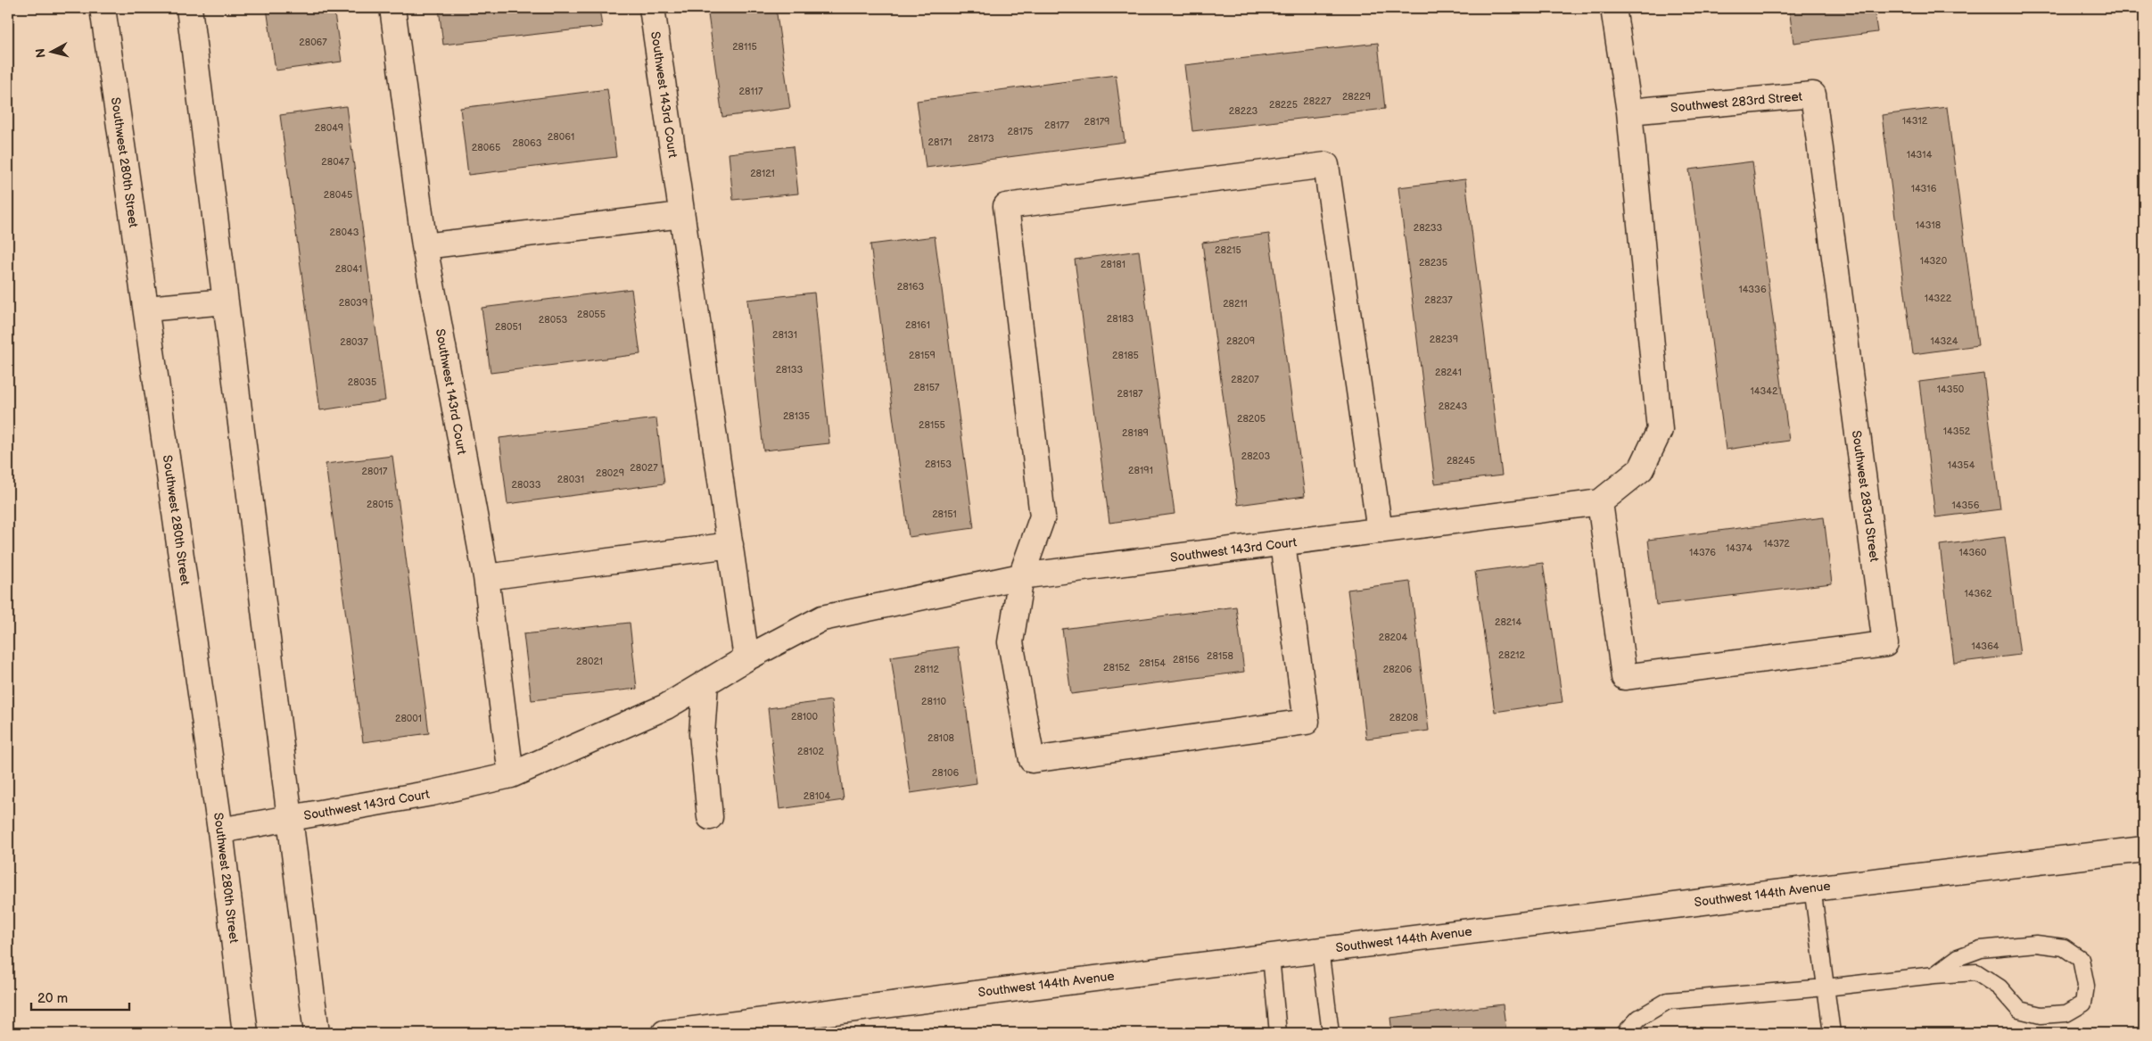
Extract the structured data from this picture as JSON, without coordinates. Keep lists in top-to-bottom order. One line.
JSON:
{"streets":{"street":["Southwest 143rd Court","Southwest 283rd Street","Southwest 280th Street","Southwest 144th Avenue"]},"crossings":[["Southwest 143rd Court","Southwest 283rd Street"],["Southwest 143rd Court","Southwest 280th Street"]],"house_numbers":["28067","28115","28117","28229","28227","28225","28223","14312","28179","28177","28049","28175","28061","28173","28171","28063","28065","14314","28047","28121","14316","28045","14318","28233","28043","28215","14320","28235","28181","28041","28163","14336","14322","28237","28039","28211","28055","28183","28053","28161","28051","28131","28239","28209","14324","28037","28159","28185","28133","28241","28207","28035","28157","14350","14342","28187","28243","28135","28205","28155","14352","28189","28203","28245","28153","14354","28027","28191","28017","28029","28031","28033","28015","14356","28151","14372","14374","14376","14360","14362","28214","28204","14364","28212","28158","28156","28021","28154","28152","28112","28206","28110","28100","28208","28001","28108","28102","28106","28104"],"scale_bar":"20 m","north":"left"}
